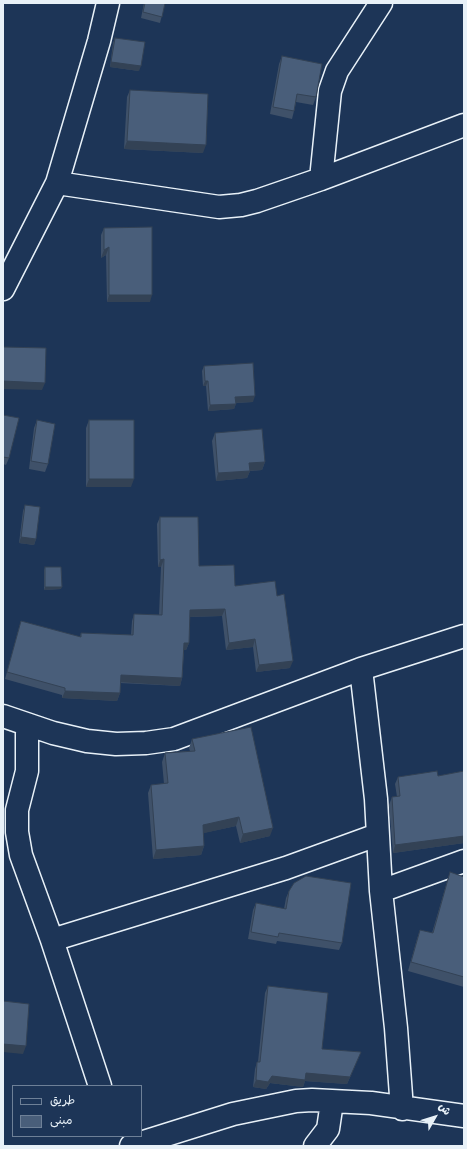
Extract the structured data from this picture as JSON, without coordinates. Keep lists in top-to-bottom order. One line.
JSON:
{"legend":["طريق","مبنى"],"north":"top right"}
